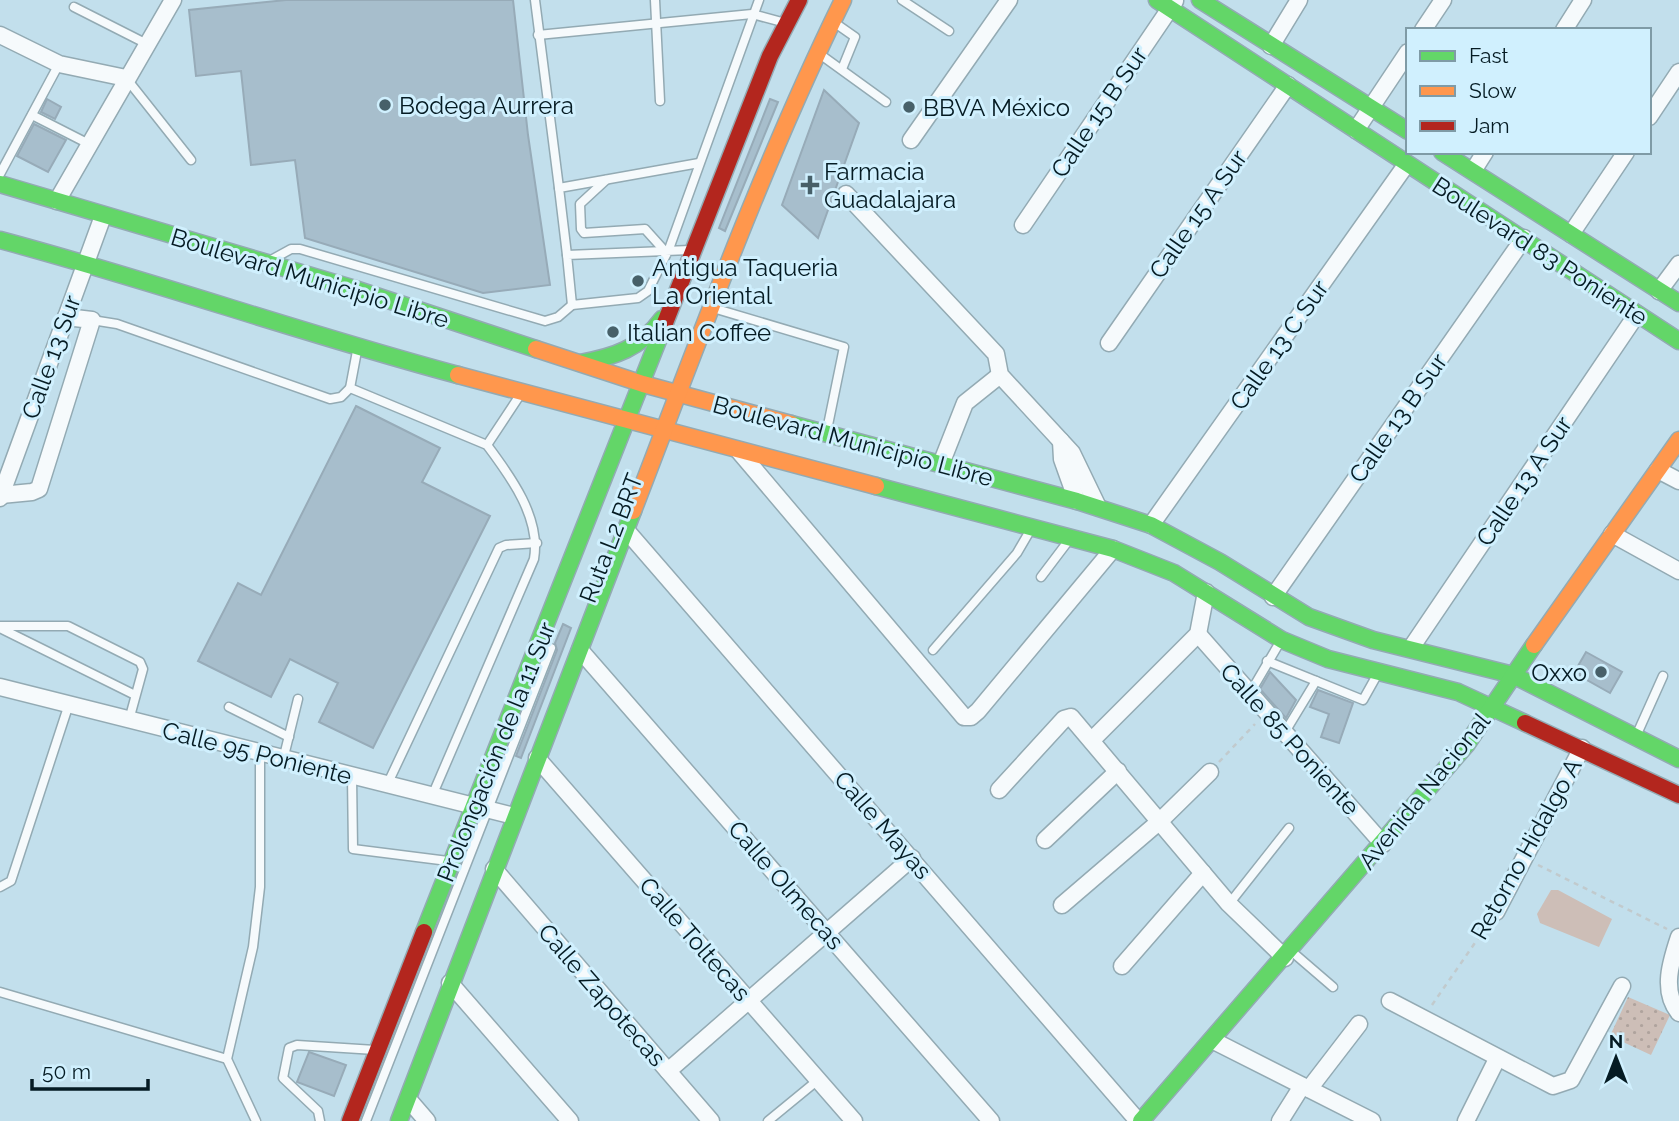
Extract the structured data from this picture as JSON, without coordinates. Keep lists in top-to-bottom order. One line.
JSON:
{"streets":{"main road":["Boulevard 83 Poniente","Boulevard Municipio Libre","Prolongación de la 11 Sur","Avenida Nacional"],"street":["Calle 15 B Sur","Calle 15 A Sur","Calle 13 C Sur","Calle 13 Sur","Calle 13 B Sur","Calle 13 A Sur","Calle 85 Poniente","Calle 95 Poniente","Calle Mayas","Retorno Hidalgo A","Calle Olmecas","Calle Toltecas","Calle Zapotecas"]},"crossings":[["Calle 15 B Sur","Boulevard 83 Poniente"],["Calle 15 A Sur","Boulevard 83 Poniente"],["Boulevard 83 Poniente","Calle 13 C Sur"],["Boulevard 83 Poniente","Calle 13 B Sur"],["Boulevard 83 Poniente","Calle 13 A Sur"],["Boulevard Municipio Libre","Calle 13 C Sur"],["Boulevard Municipio Libre","Calle 13 Sur"],["Boulevard Municipio Libre","Calle 13 B Sur"],["Boulevard Municipio Libre","Calle 13 A Sur"],["Boulevard Municipio Libre","Prolongación de la 11 Sur"],["Boulevard Municipio Libre","Avenida Nacional"],["Boulevard Municipio Libre","Retorno Hidalgo A"],["Calle 85 Poniente","Avenida Nacional"],["Prolongación de la 11 Sur","Calle 95 Poniente"],["Prolongación de la 11 Sur","Calle Mayas"],["Prolongación de la 11 Sur","Calle Olmecas"],["Prolongación de la 11 Sur","Calle Toltecas"],["Prolongación de la 11 Sur","Calle Zapotecas"],["Avenida Nacional","Calle Mayas"]],"places":{"other":["Bodega Aurrera","BBVA México","Antigua Taqueria La Oriental","Italian Coffee","Oxxo"],"health":["Farmacia Guadalajara"]},"legend":["Fast","Slow","Jam"],"scale_bar":"50 m","north":"top"}
